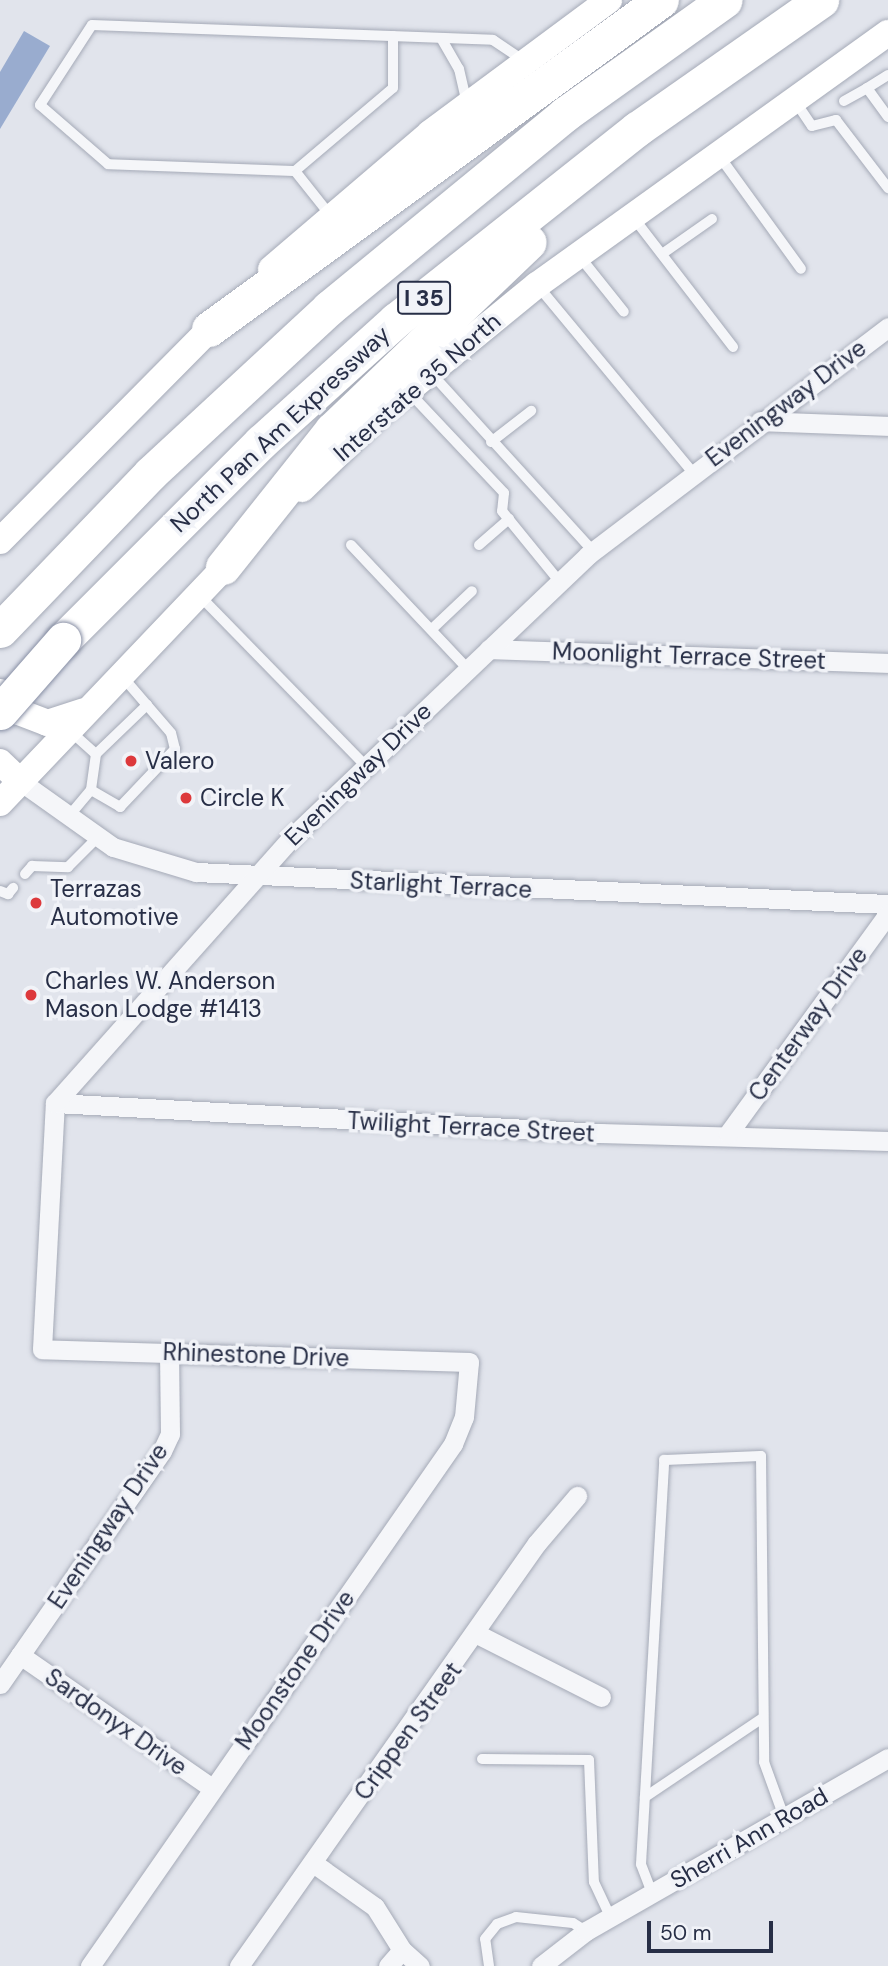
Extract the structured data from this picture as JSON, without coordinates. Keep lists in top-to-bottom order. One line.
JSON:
{"streets":{"highway":["I 35","North Pan Am Expressway"],"main road":["Interstate 35 North"],"street":["Eveningway Drive","Moonlight Terrace Street","Starlight Terrace","Centerway Drive","Twilight Terrace Street","Rhinestone Drive","Moonstone Drive","Sardonyx Drive","Crippen Street","Sherri Ann Road"]},"crossings":[["Interstate 35 North","Starlight Terrace"],["Eveningway Drive","Moonlight Terrace Street"],["Eveningway Drive","Starlight Terrace"],["Eveningway Drive","Twilight Terrace Street"],["Eveningway Drive","Rhinestone Drive"],["Eveningway Drive","Sardonyx Drive"],["Centerway Drive","Twilight Terrace Street"],["Twilight Terrace Street","Rhinestone Drive"],["Rhinestone Drive","Moonstone Drive"],["Moonstone Drive","Sardonyx Drive"]],"places":["Valero","Circle K","Terrazas Automotive","Charles W. Anderson Mason Lodge #1413"],"scale_bar":"50 m"}
